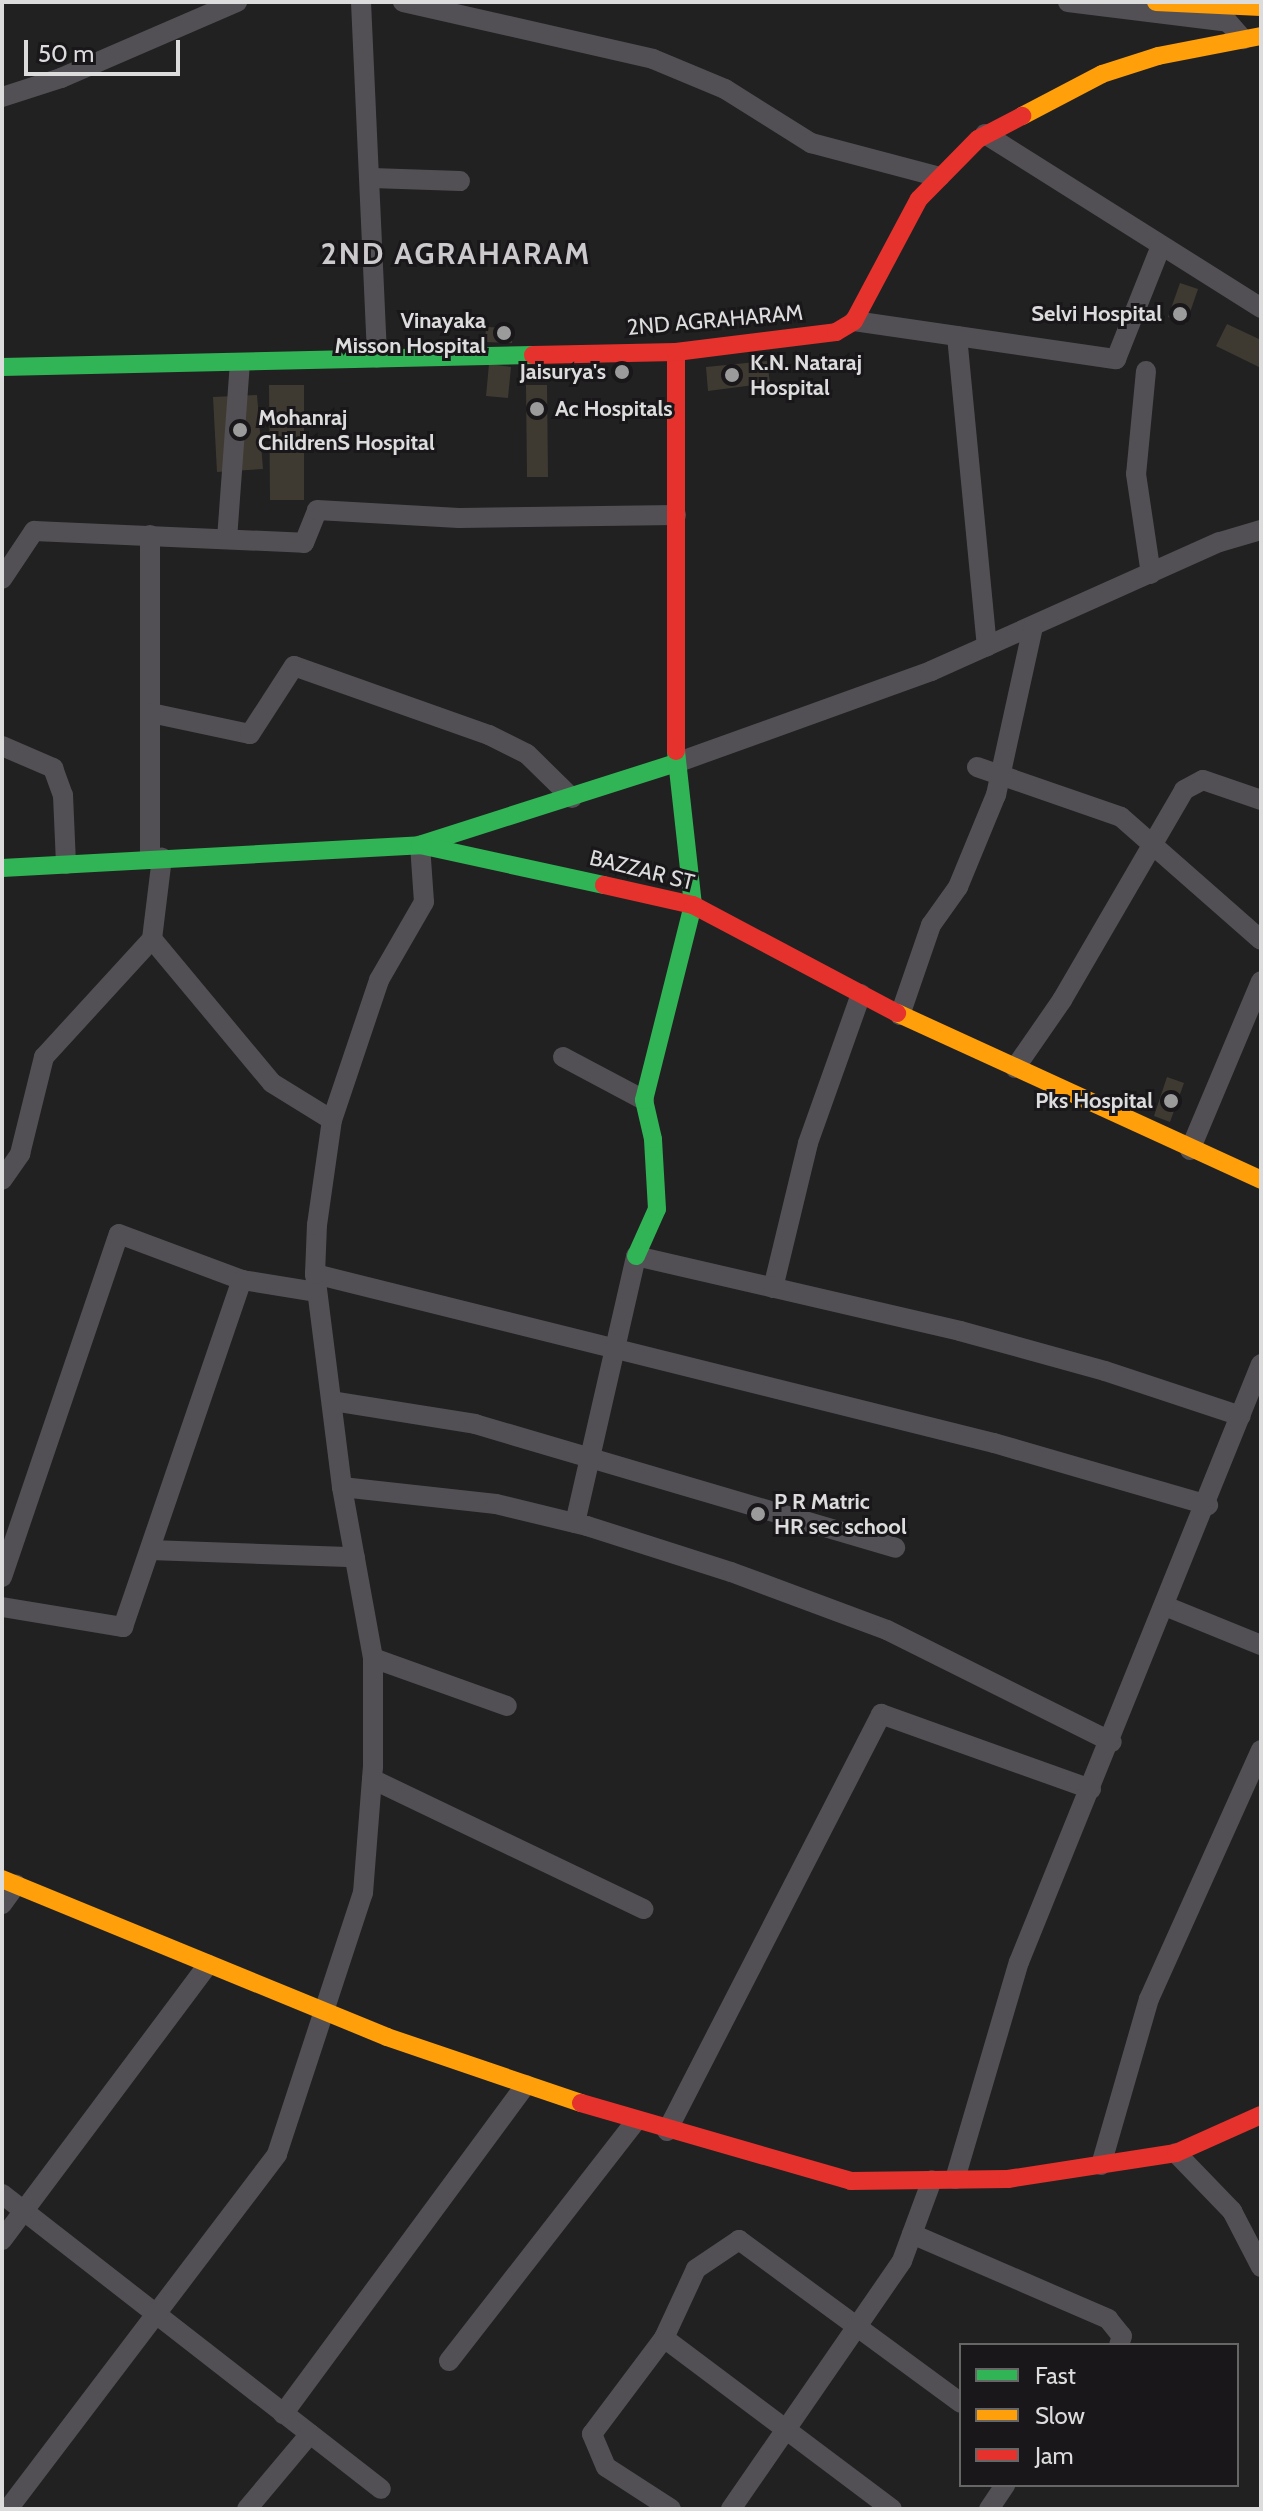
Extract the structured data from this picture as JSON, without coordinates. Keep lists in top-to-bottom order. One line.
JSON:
{"streets":{"main road":["2ND AGRAHARAM","BAZZAR ST"]},"districts":["2ND AGRAHARAM"],"places":["Selvi Hospital","Vinayaka Misson Hospital","Jaisurya's","K.N. Nataraj Hospital","Ac Hospitals","Mohanraj ChildrenS Hospital","Pks Hospital","P R Matric HR sec school"],"legend":["Fast","Slow","Jam"],"scale_bar":"50 m"}
